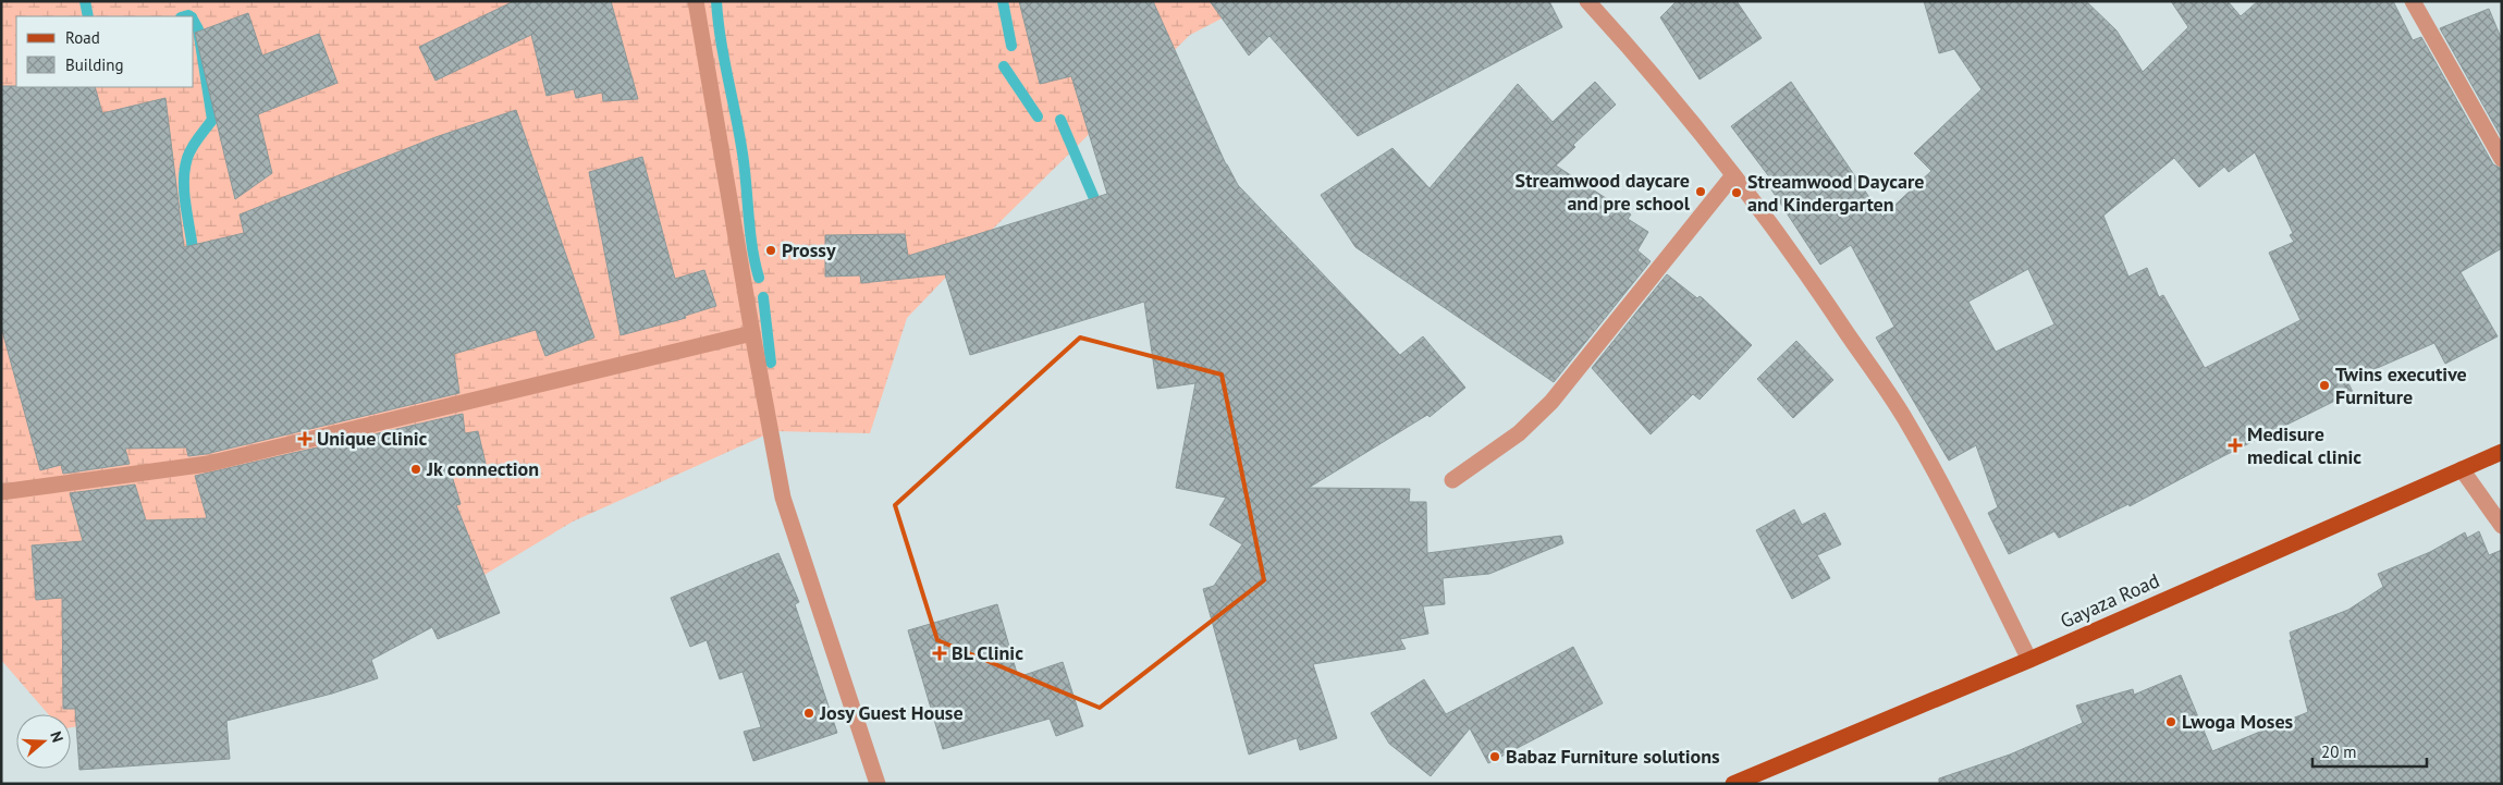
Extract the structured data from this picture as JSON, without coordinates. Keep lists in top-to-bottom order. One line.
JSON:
{"streets":{"main road":["Gayaza Road"]},"places":{"other":["Streamwood daycare and pre school","Streamwood Daycare and Kindergarten","Prossy","Twins executive Furniture","Jk connection","Josy Guest House","Lwoga Moses","Babaz Furniture solutions"],"health":["Unique Clinic","Medisure medical clinic","BL Clinic"]},"legend":["Road","Building"],"scale_bar":"20 m","north":"right"}
